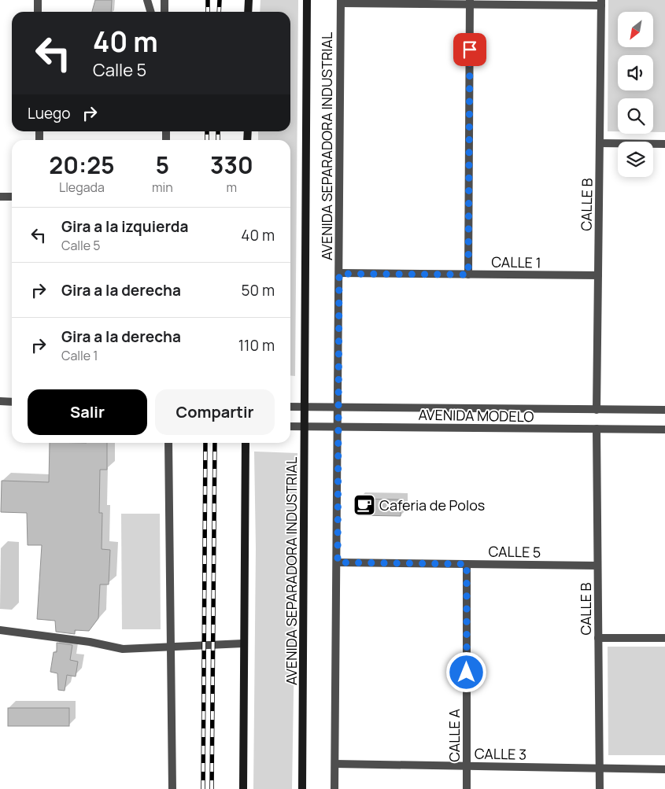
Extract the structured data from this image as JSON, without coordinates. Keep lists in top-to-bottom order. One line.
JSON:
{"streets":{"main road":["AVENIDA SEPARADORA INDUSTRIAL"],"street":["CALLE B","CALLE 1","AVENIDA MODELO","CALLE 5","CALLE A","CALLE 3"]},"crossings":[["AVENIDA SEPARADORA INDUSTRIAL","CALLE 1"],["AVENIDA SEPARADORA INDUSTRIAL","AVENIDA MODELO"],["AVENIDA SEPARADORA INDUSTRIAL","CALLE 5"],["AVENIDA SEPARADORA INDUSTRIAL","CALLE 3"],["CALLE B","CALLE 1"],["CALLE B","AVENIDA MODELO"],["CALLE B","CALLE 5"],["CALLE B","CALLE 3"],["CALLE 5","CALLE A"],["CALLE A","CALLE 3"]],"places":{"cafe":["Caferia de Polos"]},"north":"bottom left","page":{"turn":["40 m","Calle 5"],"then":"Luego","eta":["20:25","Llegada","5","min","330","m"],"list":[{"name":"Gira a la izquierda","note":"Calle 5","value":"40 m"},{"name":"Gira a la derecha","value":"50 m"},{"name":"Gira a la derecha","note":"Calle 1","value":"110 m"}],"buttons":["Salir","Compartir"]}}
